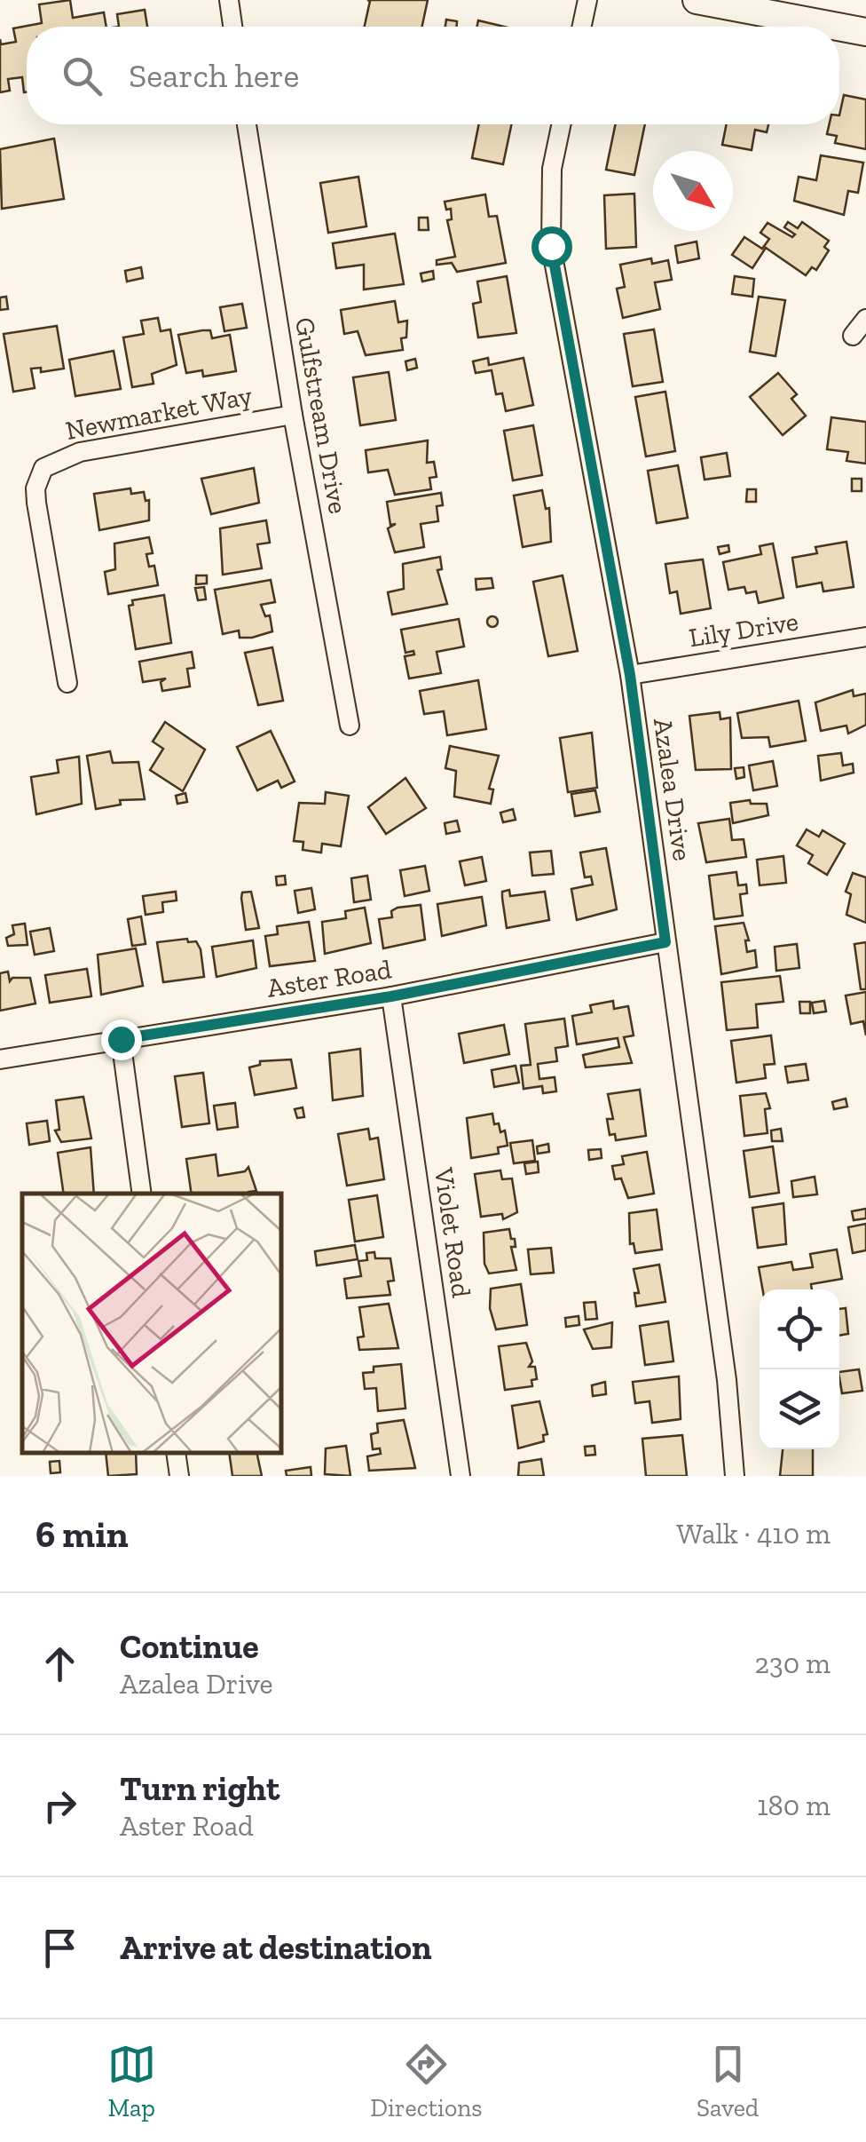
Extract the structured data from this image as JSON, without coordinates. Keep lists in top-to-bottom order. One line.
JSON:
{"streets":{"street":["Newmarket Way","Gulfstream Drive","Lily Drive","Azalea Drive","Aster Road","Violet Road"]},"crossings":[["Newmarket Way","Gulfstream Drive"],["Lily Drive","Azalea Drive"],["Azalea Drive","Aster Road"],["Aster Road","Violet Road"]],"north":"bottom right","page":{"search":"Search here","heading":["6 min","Walk · 410 m"],"list":[["Continue","Azalea Drive","230 m"],["Turn right","Aster Road","180 m"],"Arrive at destination"],"nav":["Map","Directions","Saved"]}}
